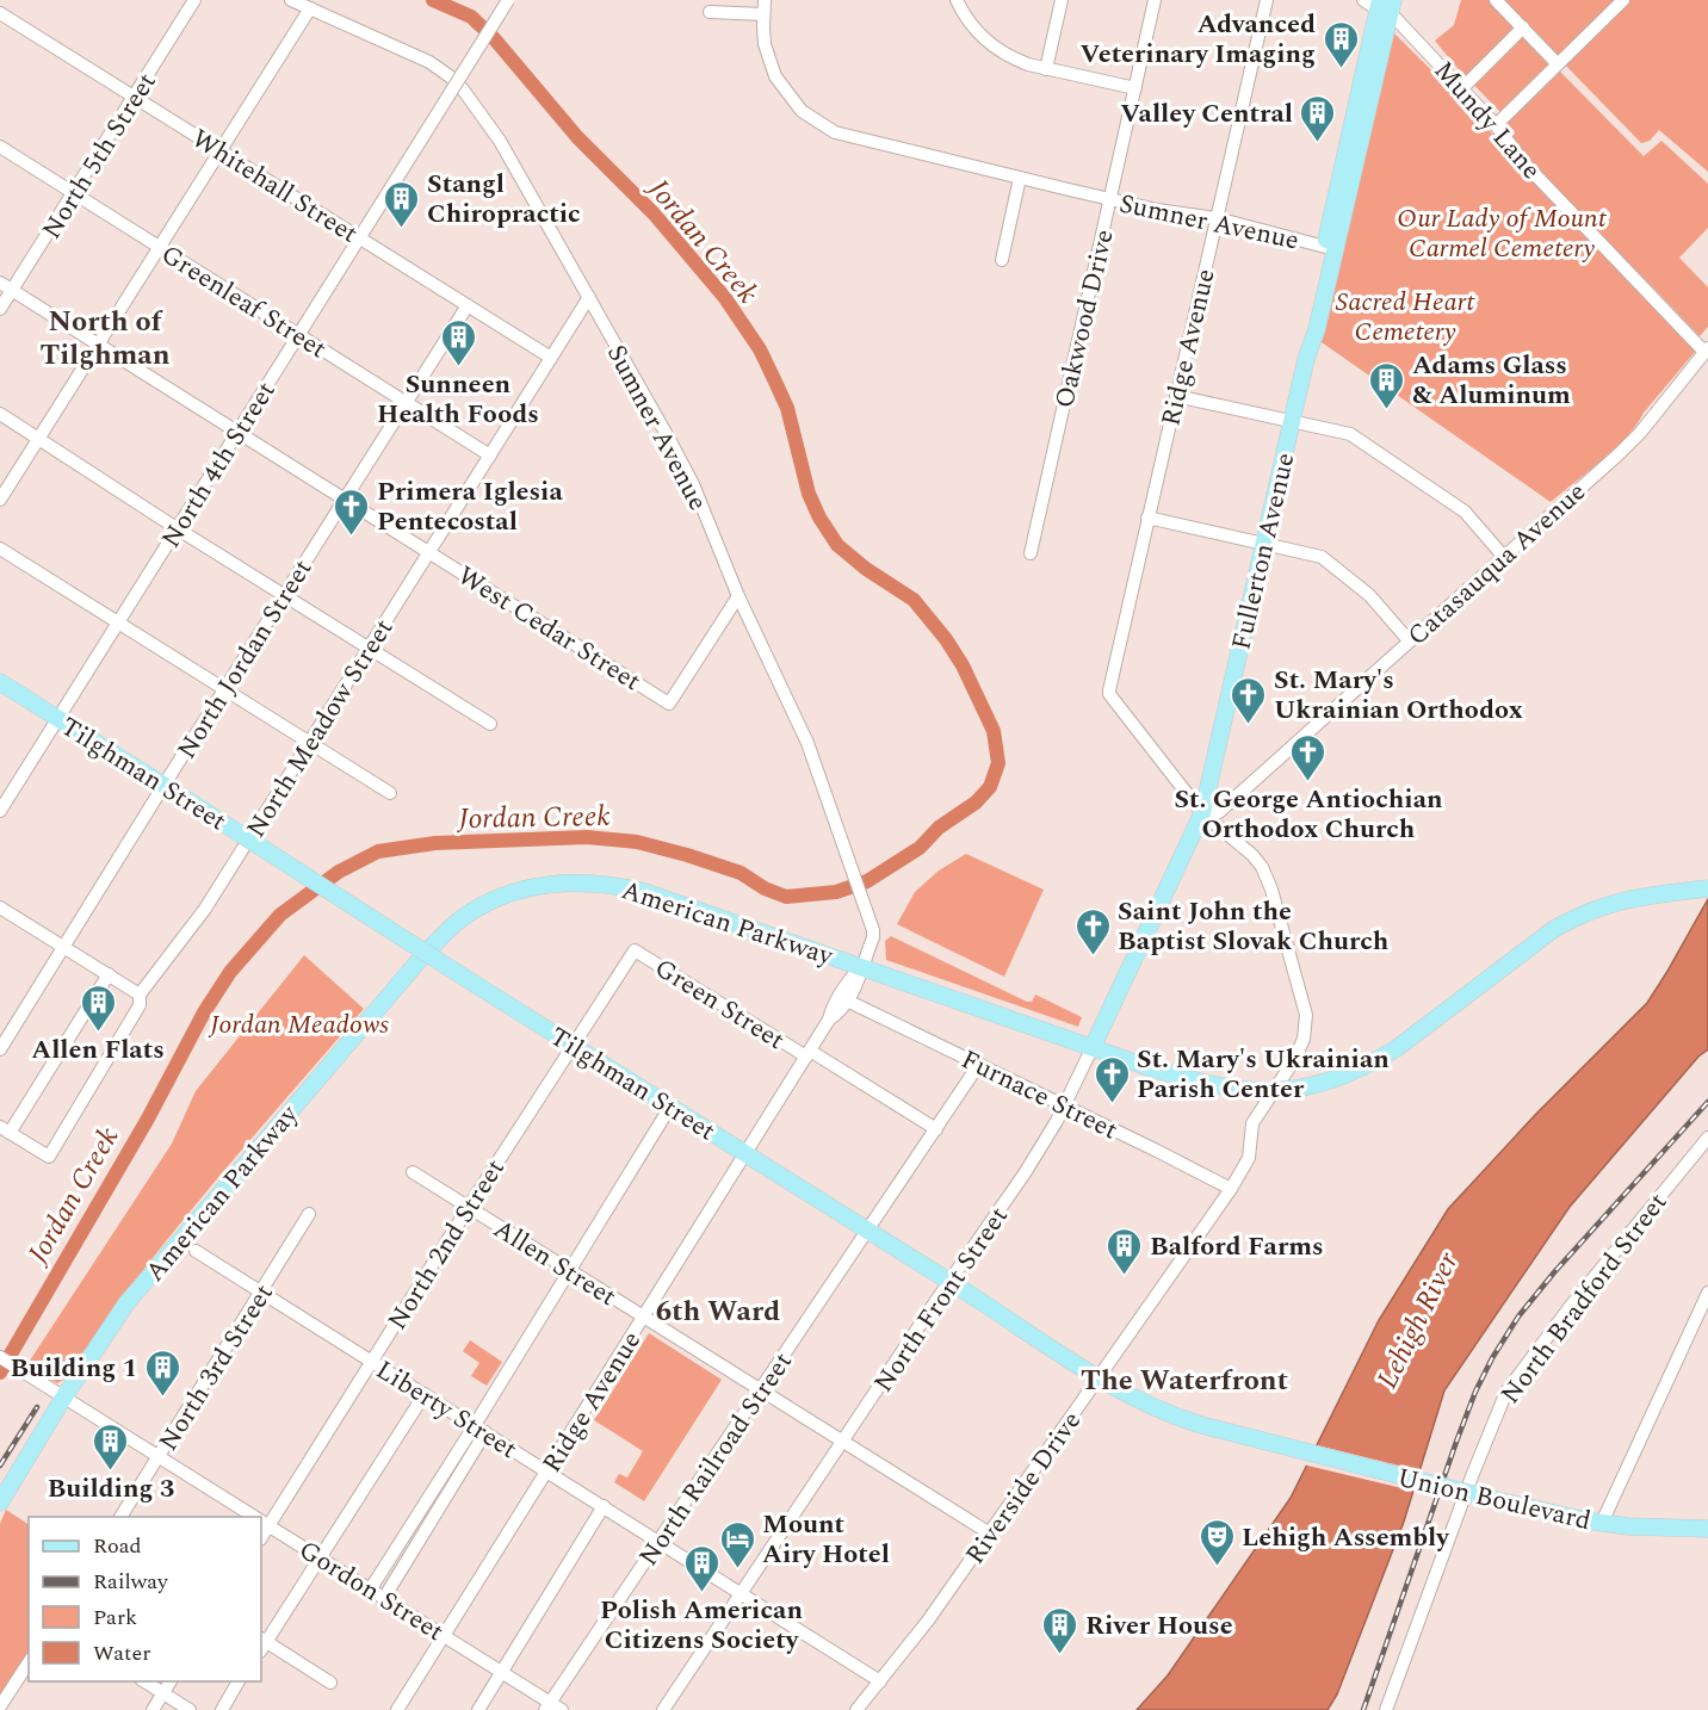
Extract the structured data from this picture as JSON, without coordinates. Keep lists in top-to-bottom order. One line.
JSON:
{"streets":{"main road":["Fullerton Avenue","Tilghman Street","American Parkway","North Front Street","Union Boulevard"],"street":["Mundy Lane","North 5th Street","Whitehall Street","Sumner Avenue","Greenleaf Street","Oakwood Drive","Ridge Avenue","North 4th Street","Catasauqua Avenue","West Cedar Street","North Jordan Street","North Meadow Street","Green Street","Furnace Street","North 2nd Street","Allen Street","North Bradford Street","North 3rd Street","Liberty Street","North Railroad Street","Riverside Drive","Gordon Street"]},"crossings":[["Mundy Lane","Fullerton Avenue"],["Mundy Lane","Catasauqua Avenue"],["North 5th Street","Whitehall Street"],["North 5th Street","Greenleaf Street"],["North 5th Street","West Cedar Street"],["Whitehall Street","North 4th Street"],["Whitehall Street","North Jordan Street"],["Whitehall Street","North Meadow Street"],["Sumner Avenue","Oakwood Drive"],["Sumner Avenue","Ridge Avenue"],["Sumner Avenue","Fullerton Avenue"],["Sumner Avenue","West Cedar Street"],["Sumner Avenue","North Meadow Street"],["Sumner Avenue","American Parkway"],["Greenleaf Street","North 4th Street"],["Greenleaf Street","North Jordan Street"],["Greenleaf Street","North Meadow Street"],["Ridge Avenue","Tilghman Street"],["Ridge Avenue","American Parkway"],["Ridge Avenue","Green Street"],["Ridge Avenue","Furnace Street"],["Ridge Avenue","Allen Street"],["Ridge Avenue","Liberty Street"],["Ridge Avenue","Riverside Drive"],["Ridge Avenue","Gordon Street"],["North 4th Street","West Cedar Street"],["North 4th Street","Tilghman Street"],["Fullerton Avenue","Catasauqua Avenue"],["Fullerton Avenue","North Front Street"],["Fullerton Avenue","Riverside Drive"],["Catasauqua Avenue","Riverside Drive"],["West Cedar Street","North Jordan Street"],["West Cedar Street","North Meadow Street"],["North Jordan Street","Tilghman Street"],["Tilghman Street","North 2nd Street"],["Tilghman Street","North Front Street"],["Tilghman Street","North Railroad Street"],["Tilghman Street","Union Boulevard"],["American Parkway","North Front Street"],["American Parkway","Gordon Street"],["Green Street","North 2nd Street"],["Green Street","North Railroad Street"],["Furnace Street","North Front Street"],["Furnace Street","North Railroad Street"],["Furnace Street","Riverside Drive"],["North 2nd Street","Allen Street"],["North 2nd Street","Liberty Street"],["North 2nd Street","Gordon Street"],["Allen Street","North Front Street"],["Allen Street","North Railroad Street"],["Allen Street","Riverside Drive"],["North Front Street","Liberty Street"],["North 3rd Street","Liberty Street"],["North 3rd Street","Gordon Street"],["Liberty Street","North Railroad Street"],["Liberty Street","Riverside Drive"],["North Railroad Street","Gordon Street"]],"districts":["North of Tilghman","6th Ward","The Waterfront"],"water":["Jordan Creek","Lehigh River"],"parks":["Our Lady of Mount Carmel Cemetery","Sacred Heart Cemetery","Jordan Meadows"],"places":{"building":["Advanced Veterinary Imaging","Valley Central","Stangl Chiropractic","Sunneen Health Foods","Adams Glass & Aluminum","Allen Flats","Balford Farms","Building 1","Building 3","Polish American Citizens Society","River House"],"church":["Primera Iglesia Pentecostal","St. Mary's Ukrainian Orthodox","St. George Antiochian Orthodox Church","Saint John the Baptist Slovak Church","St. Mary's Ukrainian Parish Center"],"theatre":["Lehigh Assembly"],"hotel":["Mount Airy Hotel"]},"legend":["Road","Railway","Park","Water"]}
